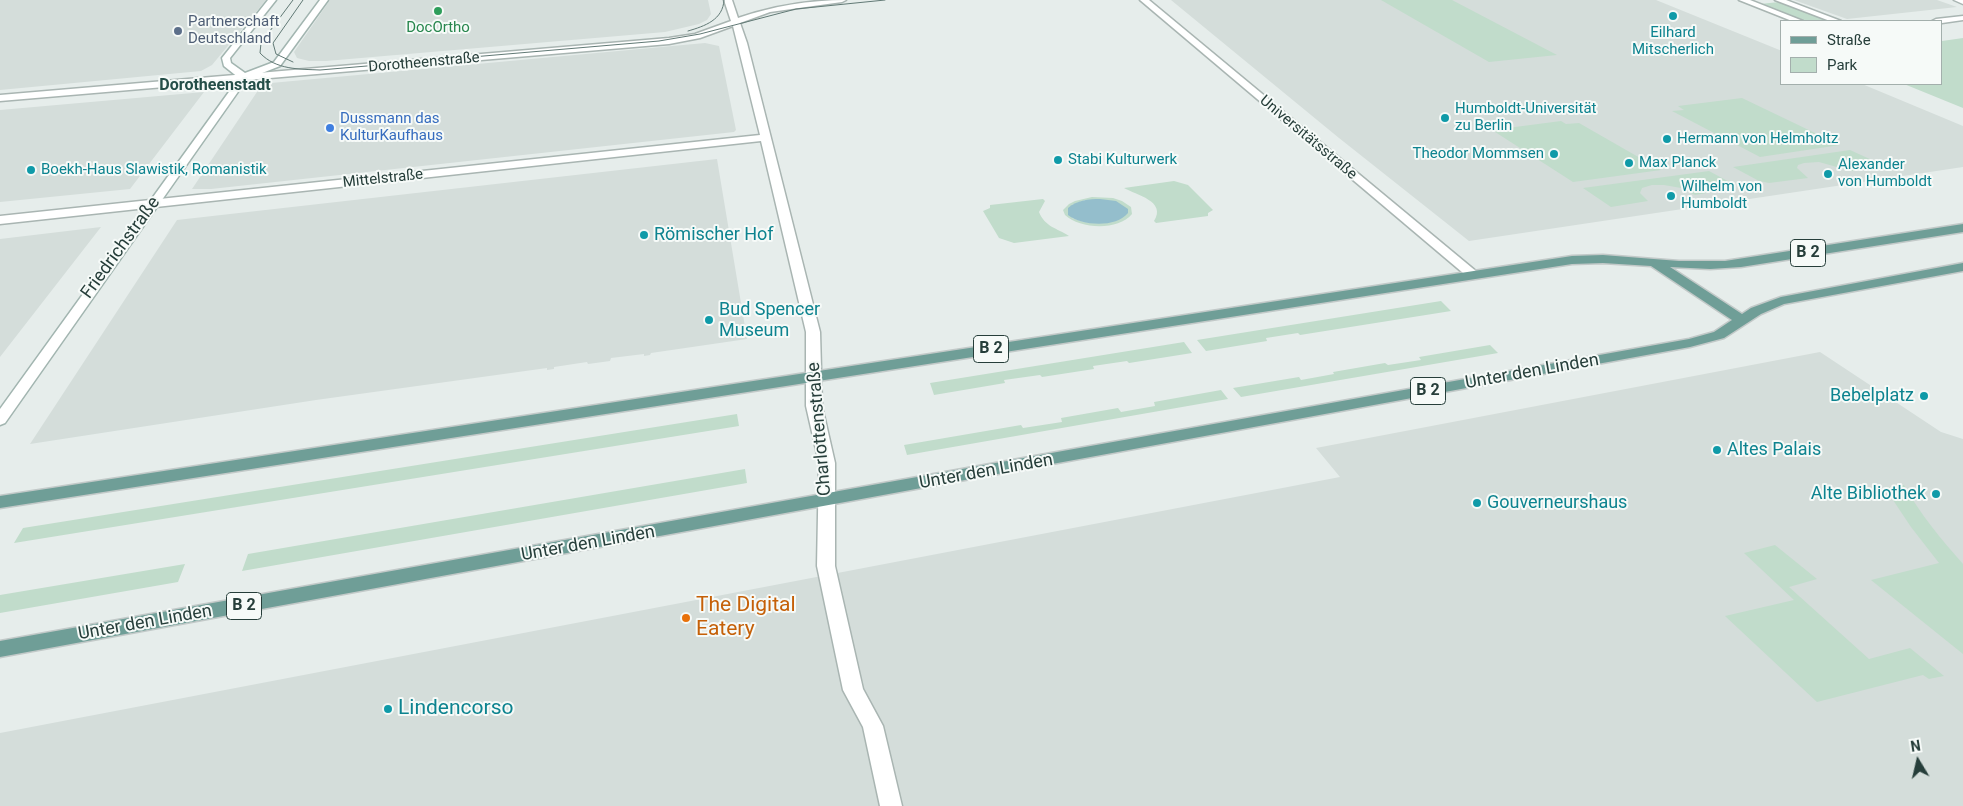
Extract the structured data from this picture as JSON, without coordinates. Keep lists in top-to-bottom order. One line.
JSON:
{"streets":{"main road":["B 2","Unter den Linden"],"street":["Dorotheenstraße","Universitätsstraße","Mittelstraße","Friedrichstraße","Charlottenstraße"]},"crossings":[["Dorotheenstraße","Friedrichstraße"],["Dorotheenstraße","Charlottenstraße"],["Universitätsstraße","B 2"],["Mittelstraße","Friedrichstraße"],["Mittelstraße","Charlottenstraße"],["B 2","Charlottenstraße"],["Unter den Linden","Charlottenstraße"]],"districts":["Dorotheenstadt"],"places":["DocOrtho","Eilhard Mitscherlich","Partnerschaft Deutschland","Humboldt-Universität zu Berlin","Dussmann das KulturKaufhaus","Hermann von Helmholtz","Theodor Mommsen","Stabi Kulturwerk","Max Planck","Boekh-Haus Slawistik, Romanistik","Alexander von Humboldt","Wilhelm von Humboldt","Römischer Hof","Bud Spencer Museum","Bebelplatz","Altes Palais","Alte Bibliothek","Gouverneurshaus","The Digital Eatery","Lindencorso"],"legend":["Straße","Park"],"north":"top"}
